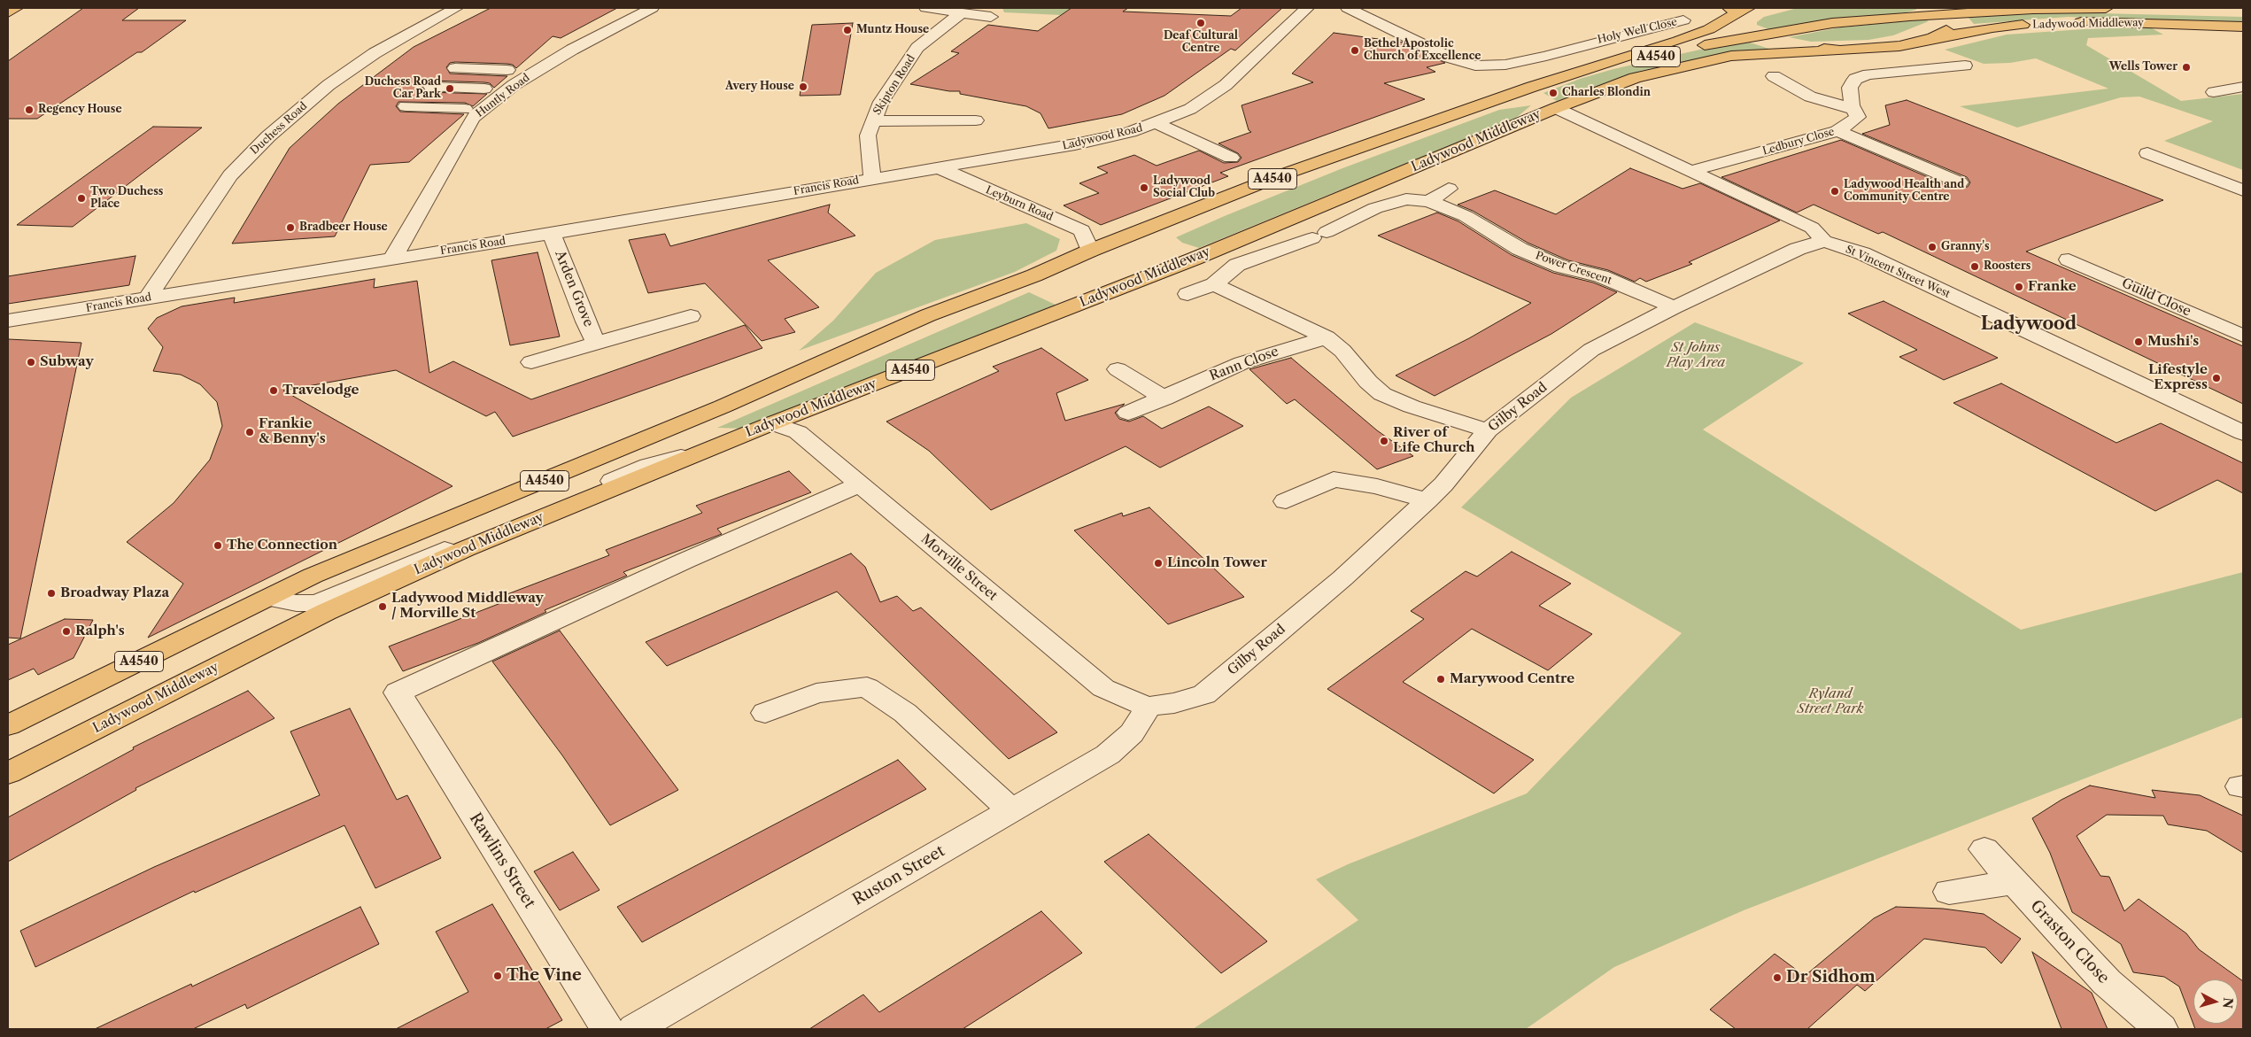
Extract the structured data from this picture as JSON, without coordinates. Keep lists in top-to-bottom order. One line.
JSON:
{"streets":{"highway":["Ladywood Middleway","A4540"],"street":["Holy Well Close","Skipton Road","Huntly Road","Duchess Road","Ladywood Road","Ledbury Close","Francis Road","Leyburn Road","Power Crescent","St Vincent Street West","Arden Grove","Guild Close","Rann Close","Gilby Road","Morville Street","Rawlins Street","Ruston Street","Graston Close"]},"crossings":[["Ladywood Middleway","St Vincent Street West"],["Ladywood Middleway","Morville Street"],["A4540","Leyburn Road"],["Skipton Road","Francis Road"],["Huntly Road","Francis Road"],["Duchess Road","Francis Road"],["Ladywood Road","Francis Road"],["Ladywood Road","Leyburn Road"],["Ledbury Close","St Vincent Street West"],["Francis Road","Leyburn Road"],["Francis Road","Arden Grove"],["Power Crescent","Gilby Road"],["St Vincent Street West","Gilby Road"],["Gilby Road","Morville Street"],["Gilby Road","Ruston Street"],["Morville Street","Rawlins Street"],["Morville Street","Ruston Street"]],"districts":["Ladywood"],"parks":["St Johns Play Area","Ryland Street Park"],"places":["Deaf Cultural Centre","Muntz House","Bethel Apostolic Church of Excellence","Wells Tower","Avery House","Duchess Road Car Park","Charles Blondin","Regency House","Ladywood Social Club","Ladywood Health and Community Centre","Two Duchess Place","Bradbeer House","Granny's","Roosters","Franke","Mushi's","Subway","Lifestyle Express","Travelodge","Frankie & Benny's","River of Life Church","The Connection","Lincoln Tower","Broadway Plaza","Ladywood Middleway / Morville St","Ralph's","Marywood Centre","The Vine","Dr Sidhom"],"north":"right"}
